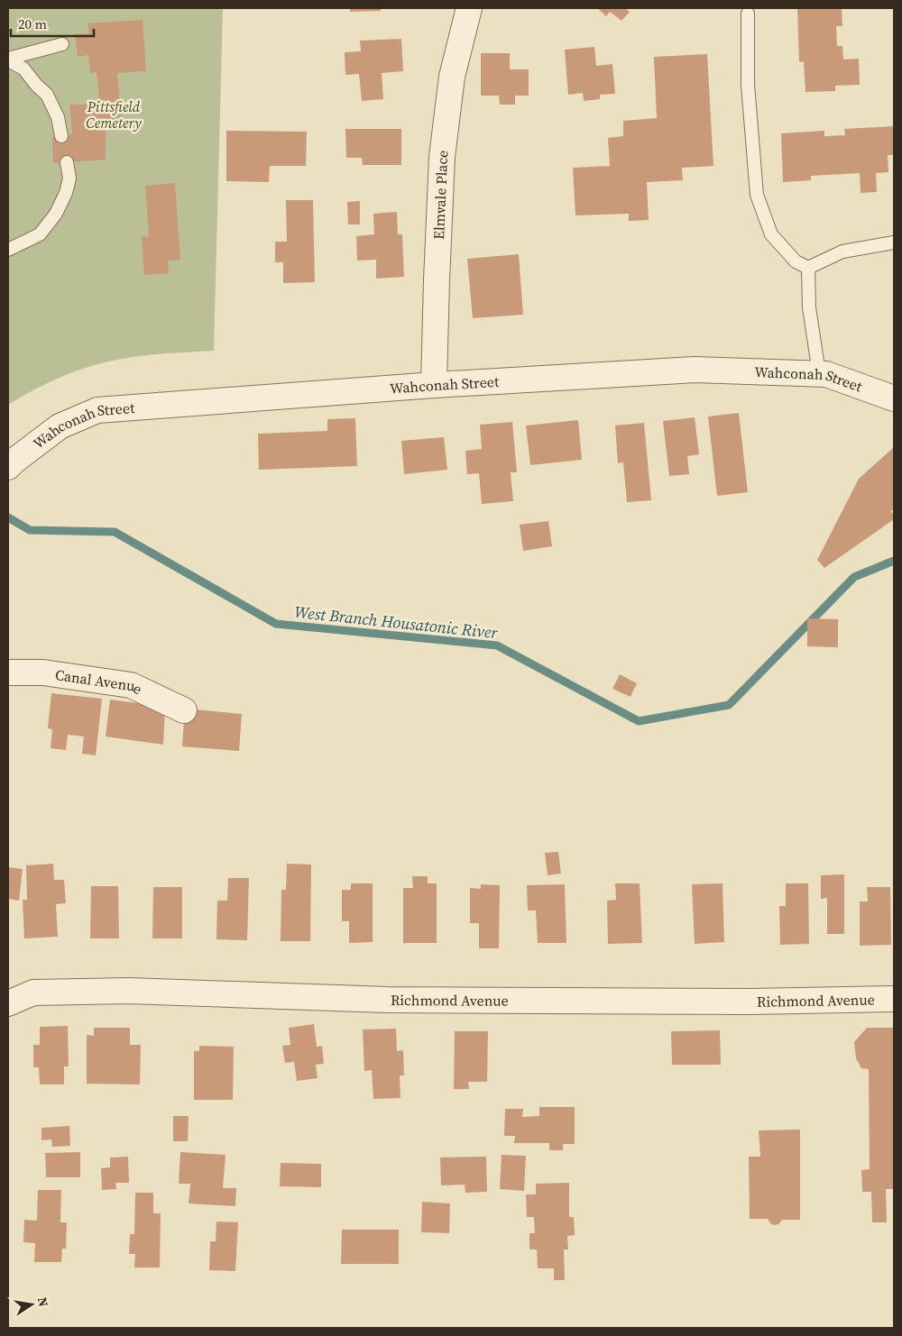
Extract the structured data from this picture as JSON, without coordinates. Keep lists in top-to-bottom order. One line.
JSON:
{"streets":{"street":["Elmvale Place","Wahconah Street","Canal Avenue","Richmond Avenue"]},"crossings":[["Elmvale Place","Wahconah Street"]],"water":["West Branch Housatonic River"],"parks":["Pittsfield Cemetery"],"scale_bar":"20 m","north":"right"}
